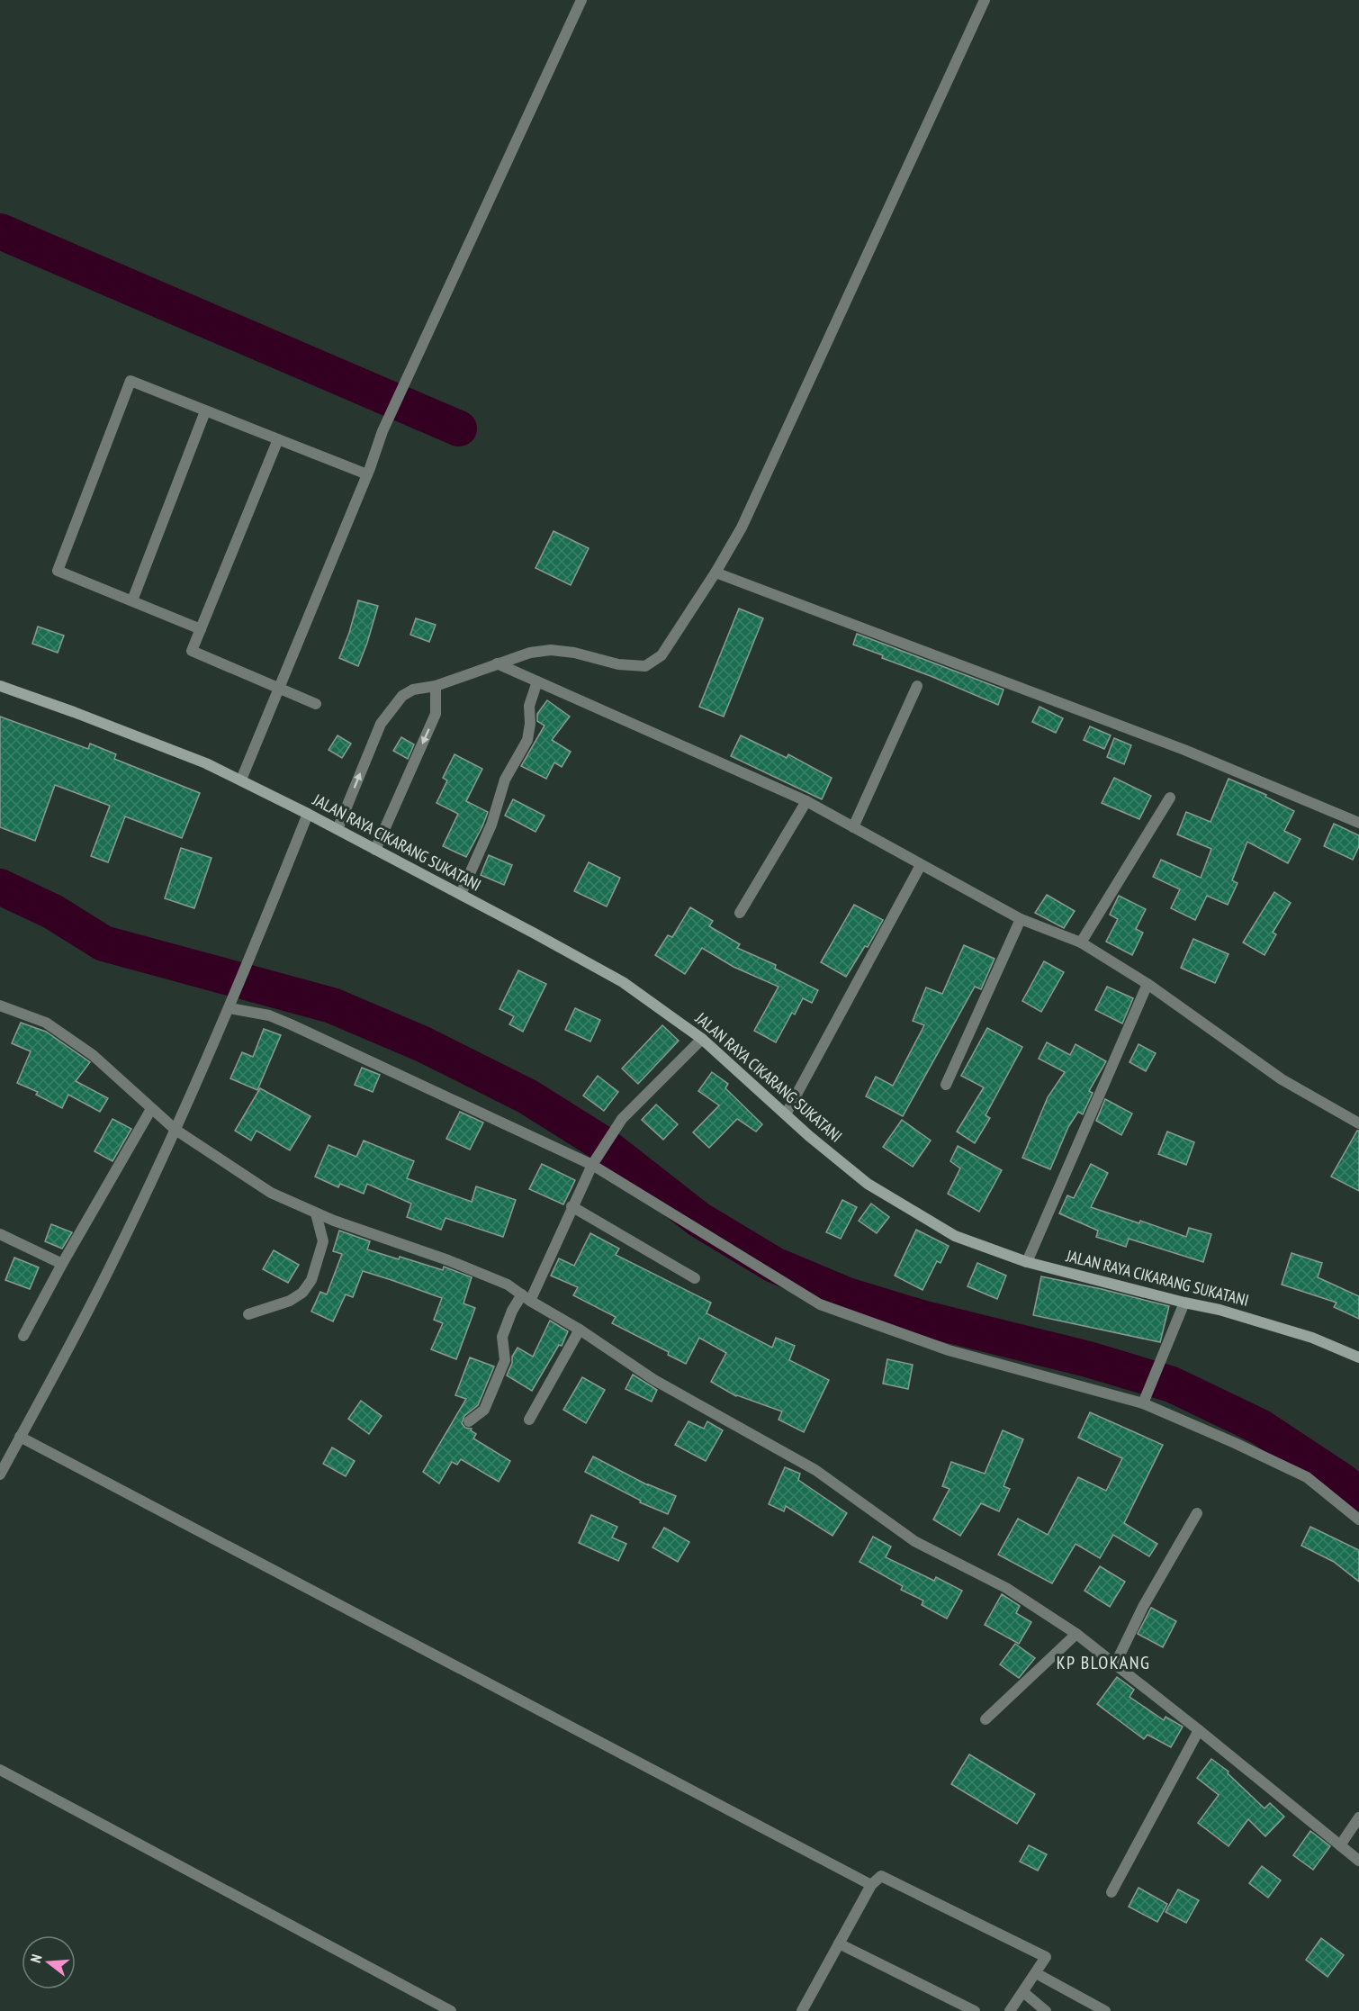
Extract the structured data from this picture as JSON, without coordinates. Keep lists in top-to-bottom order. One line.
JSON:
{"streets":{"main road":["JALAN RAYA CIKARANG SUKATANI"]},"districts":["KP BLOKANG"],"north":"left"}
